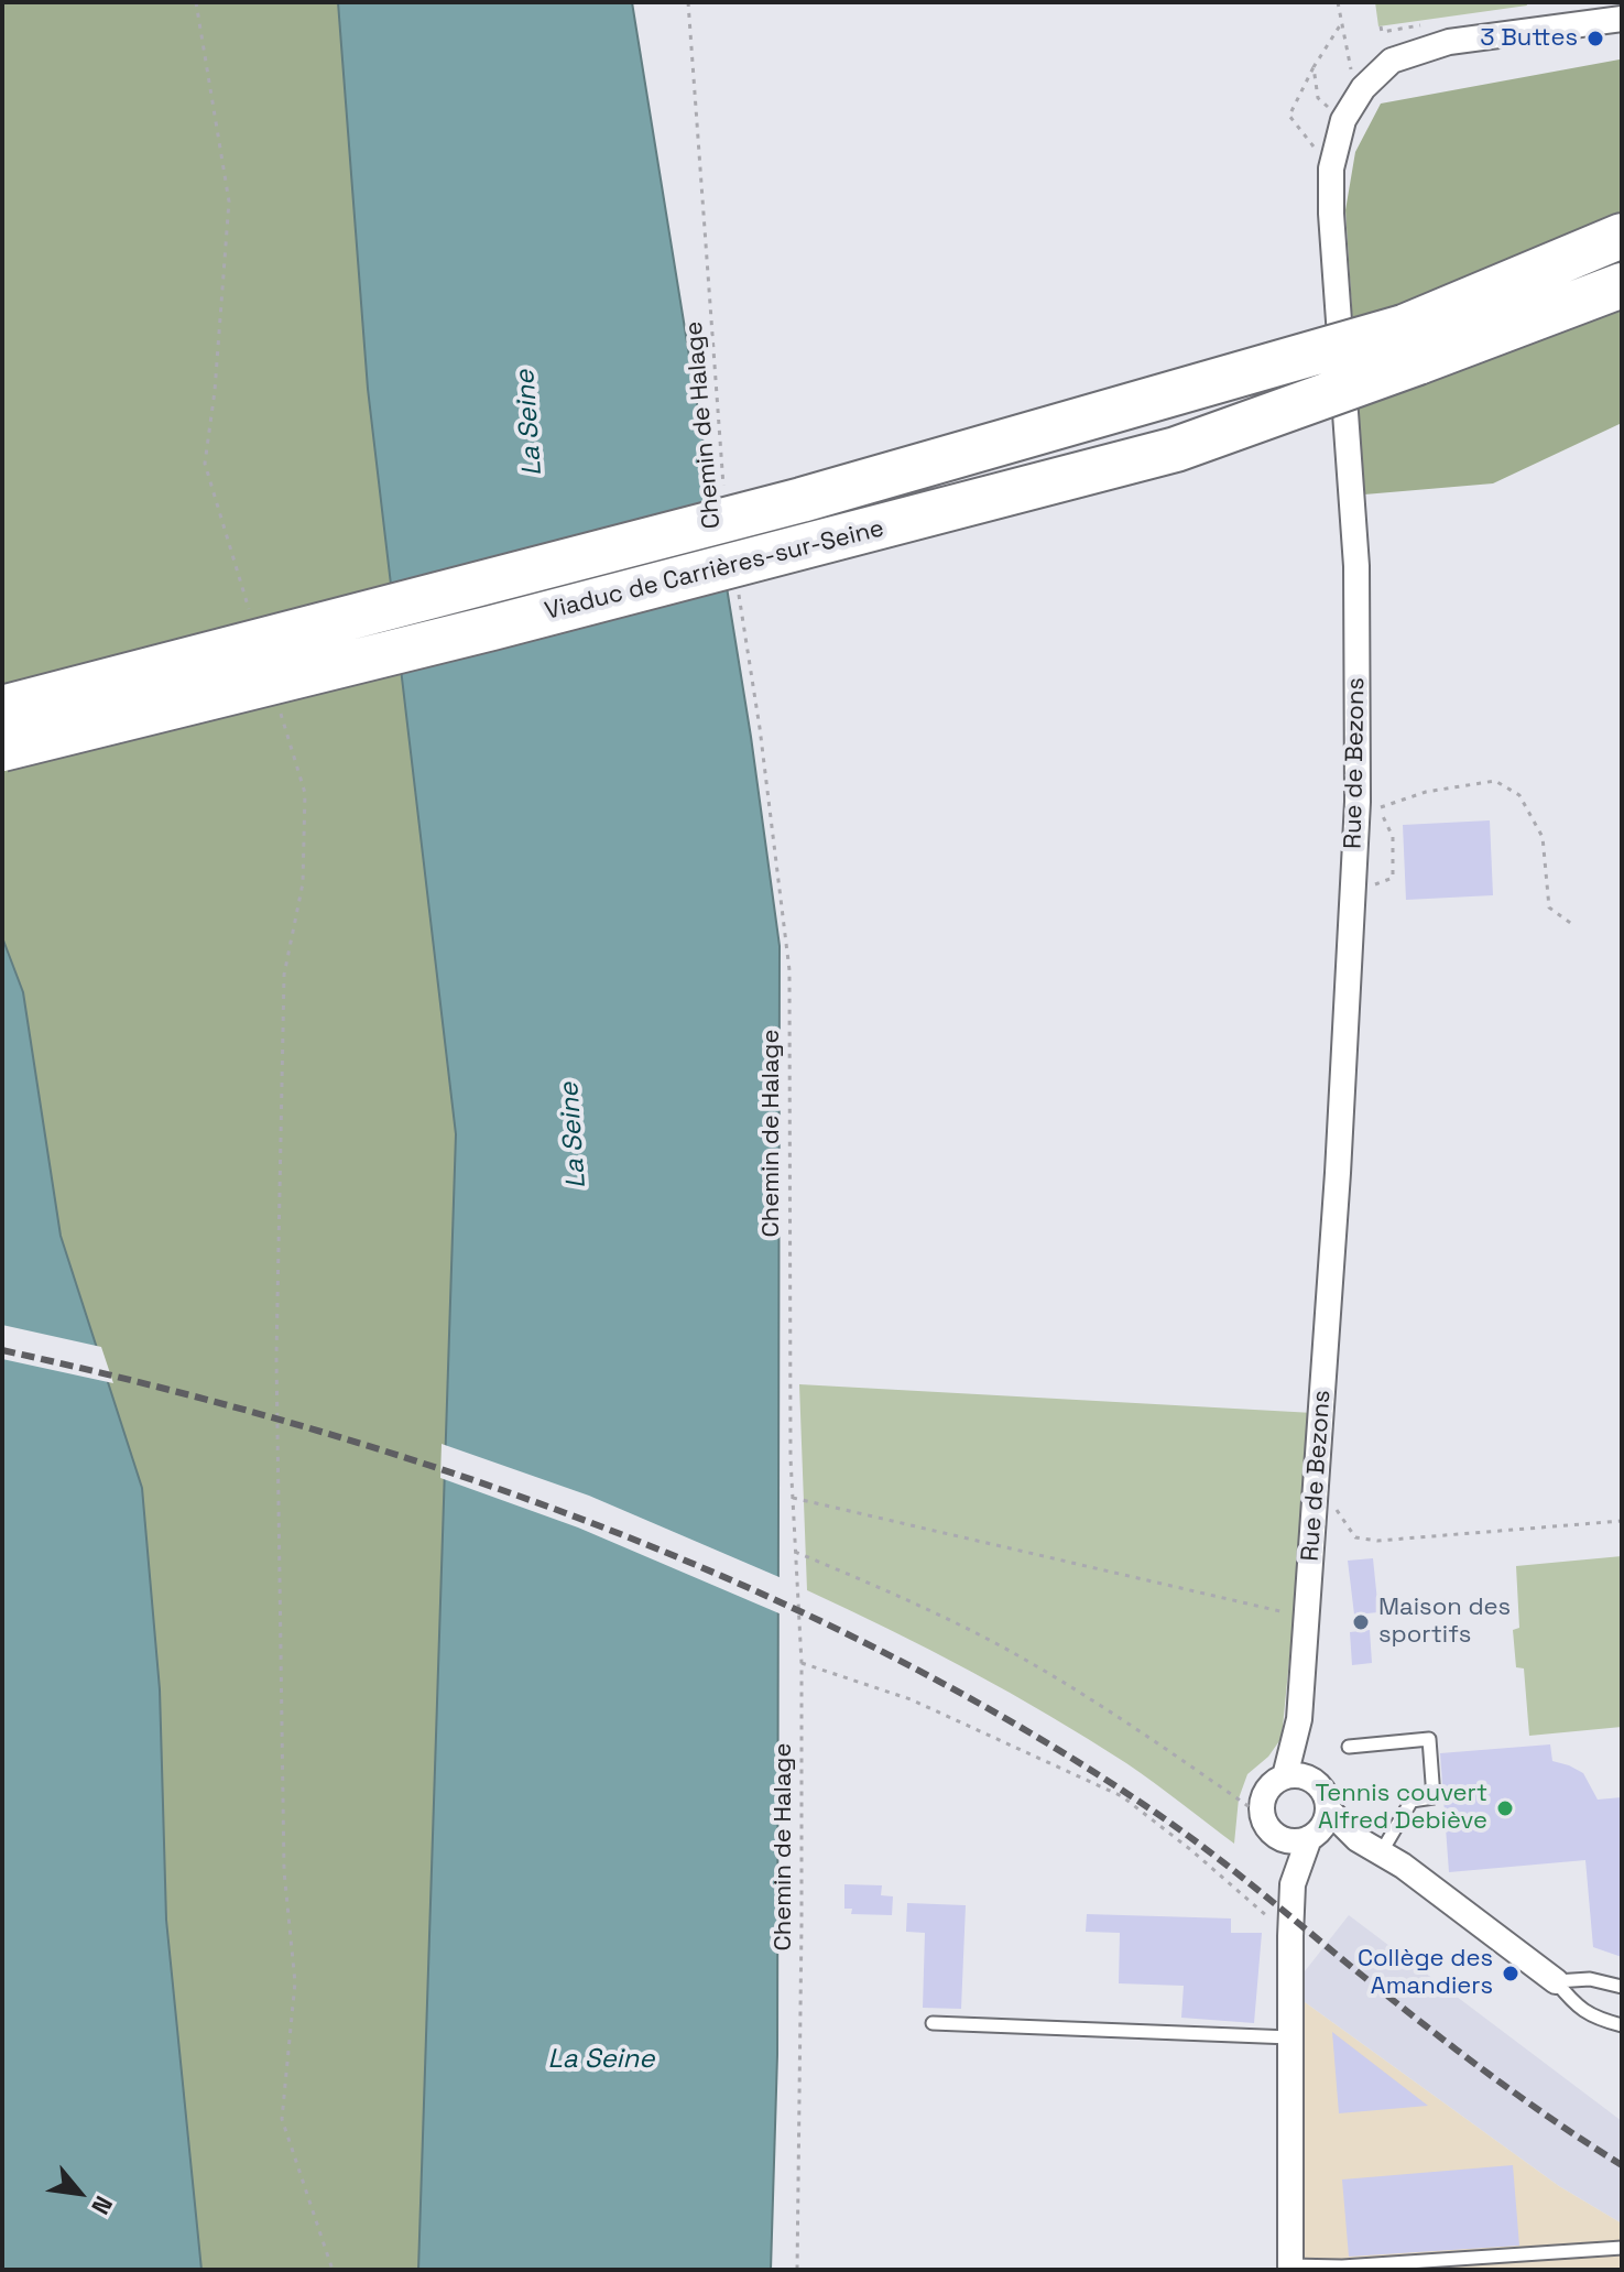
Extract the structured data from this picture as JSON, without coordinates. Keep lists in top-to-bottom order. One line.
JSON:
{"streets":{"highway":["Viaduc de Carrières-sur-Seine"],"street":["Rue de Bezons"],"path":["Chemin de Halage"]},"water":["La Seine"],"places":["3 Buttes","Maison des sportifs","Tennis couvert Alfred Debiève","Collège des Amandiers"],"north":"bottom right"}
